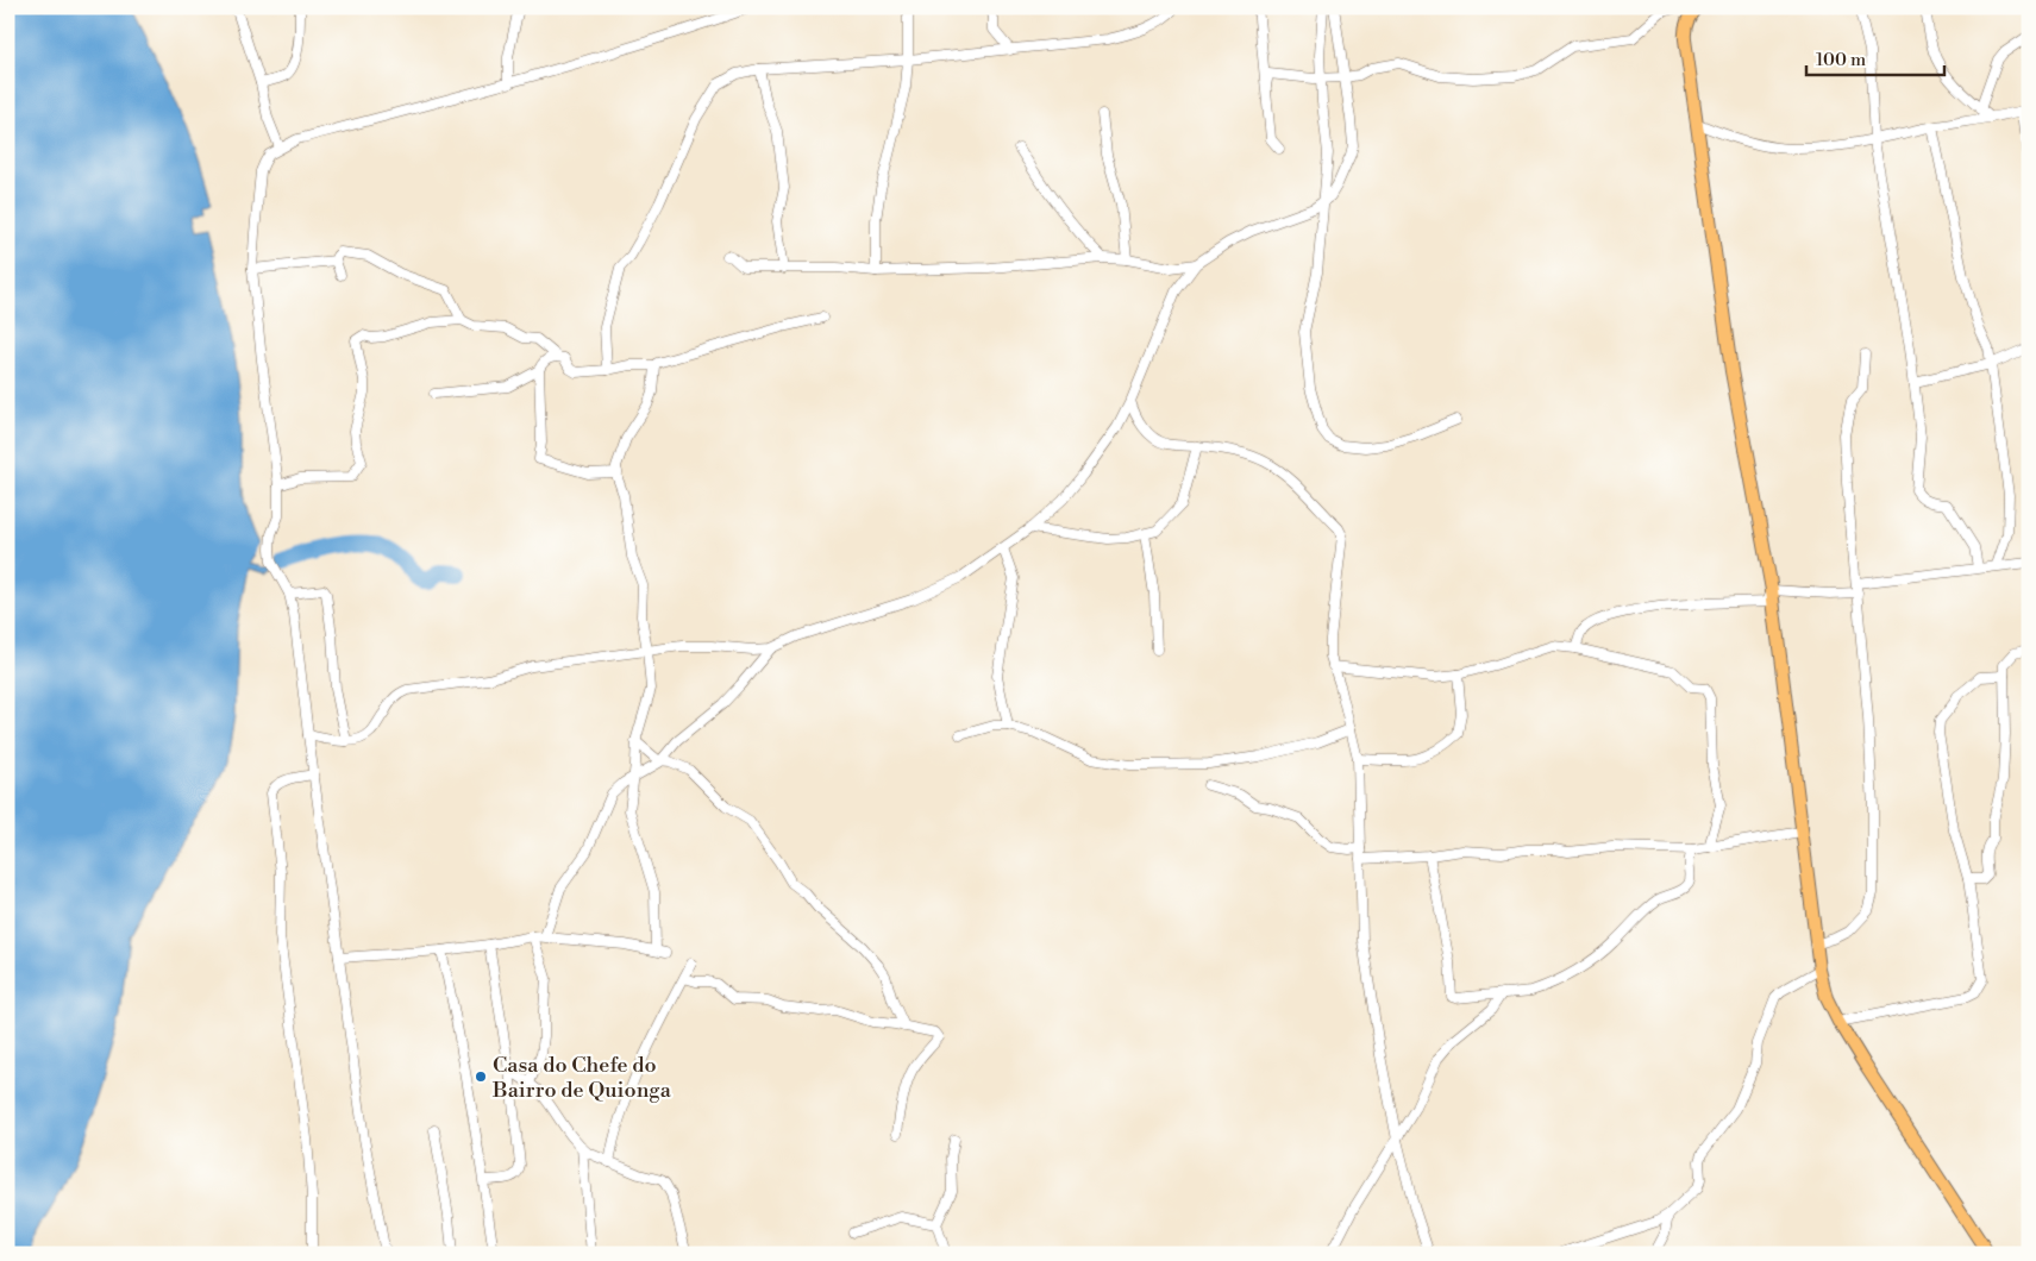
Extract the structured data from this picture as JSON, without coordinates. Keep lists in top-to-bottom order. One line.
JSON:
{"places":["Casa do Chefe do Bairro de Quionga"],"scale_bar":"100 m"}
